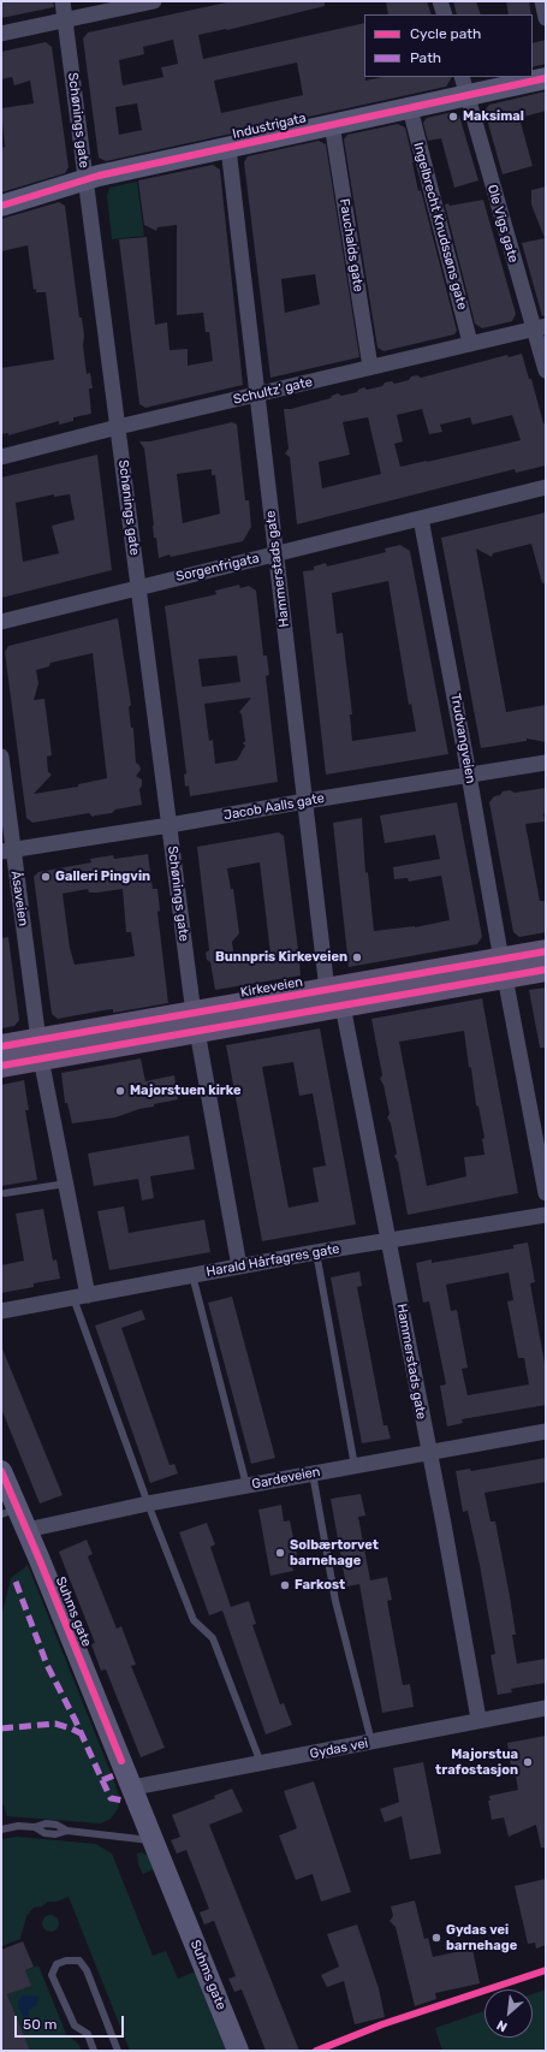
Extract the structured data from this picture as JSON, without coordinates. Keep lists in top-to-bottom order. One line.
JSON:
{"streets":{"main road":["Kirkeveien"],"street":["Schønings gate","Industrigata","Ole Vigs gate","Ingelbrecht Knudssøns gate","Fauchalds gate","Schultz’ gate","Sorgenfrigata","Hammerstads gate","Trudvangveien","Jacob Aalls gate","Åsaveien","Harald Hårfagres gate","Gardeveien","Suhms gate","Gydas vei"]},"crossings":[["Schønings gate","Industrigata"],["Schønings gate","Schultz’ gate"],["Schønings gate","Sorgenfrigata"],["Schønings gate","Jacob Aalls gate"],["Schønings gate","Kirkeveien"],["Schønings gate","Harald Hårfagres gate"],["Industrigata","Ole Vigs gate"],["Industrigata","Ingelbrecht Knudssøns gate"],["Industrigata","Fauchalds gate"],["Industrigata","Hammerstads gate"],["Ole Vigs gate","Schultz’ gate"],["Ingelbrecht Knudssøns gate","Schultz’ gate"],["Fauchalds gate","Schultz’ gate"],["Schultz’ gate","Hammerstads gate"],["Sorgenfrigata","Hammerstads gate"],["Sorgenfrigata","Trudvangveien"],["Hammerstads gate","Jacob Aalls gate"],["Hammerstads gate","Kirkeveien"],["Hammerstads gate","Harald Hårfagres gate"],["Hammerstads gate","Gardeveien"],["Hammerstads gate","Gydas vei"],["Trudvangveien","Jacob Aalls gate"],["Trudvangveien","Kirkeveien"],["Jacob Aalls gate","Åsaveien"],["Åsaveien","Kirkeveien"],["Åsaveien","Harald Hårfagres gate"],["Gardeveien","Suhms gate"],["Suhms gate","Gydas vei"]],"places":["Maksimal","Galleri Pingvin","Bunnpris Kirkeveien","Majorstuen kirke","Solbærtorvet barnehage","Farkost","Majorstua trafostasjon","Gydas vei barnehage"],"legend":["Cycle path","Path"],"scale_bar":"50 m","north":"bottom left"}
